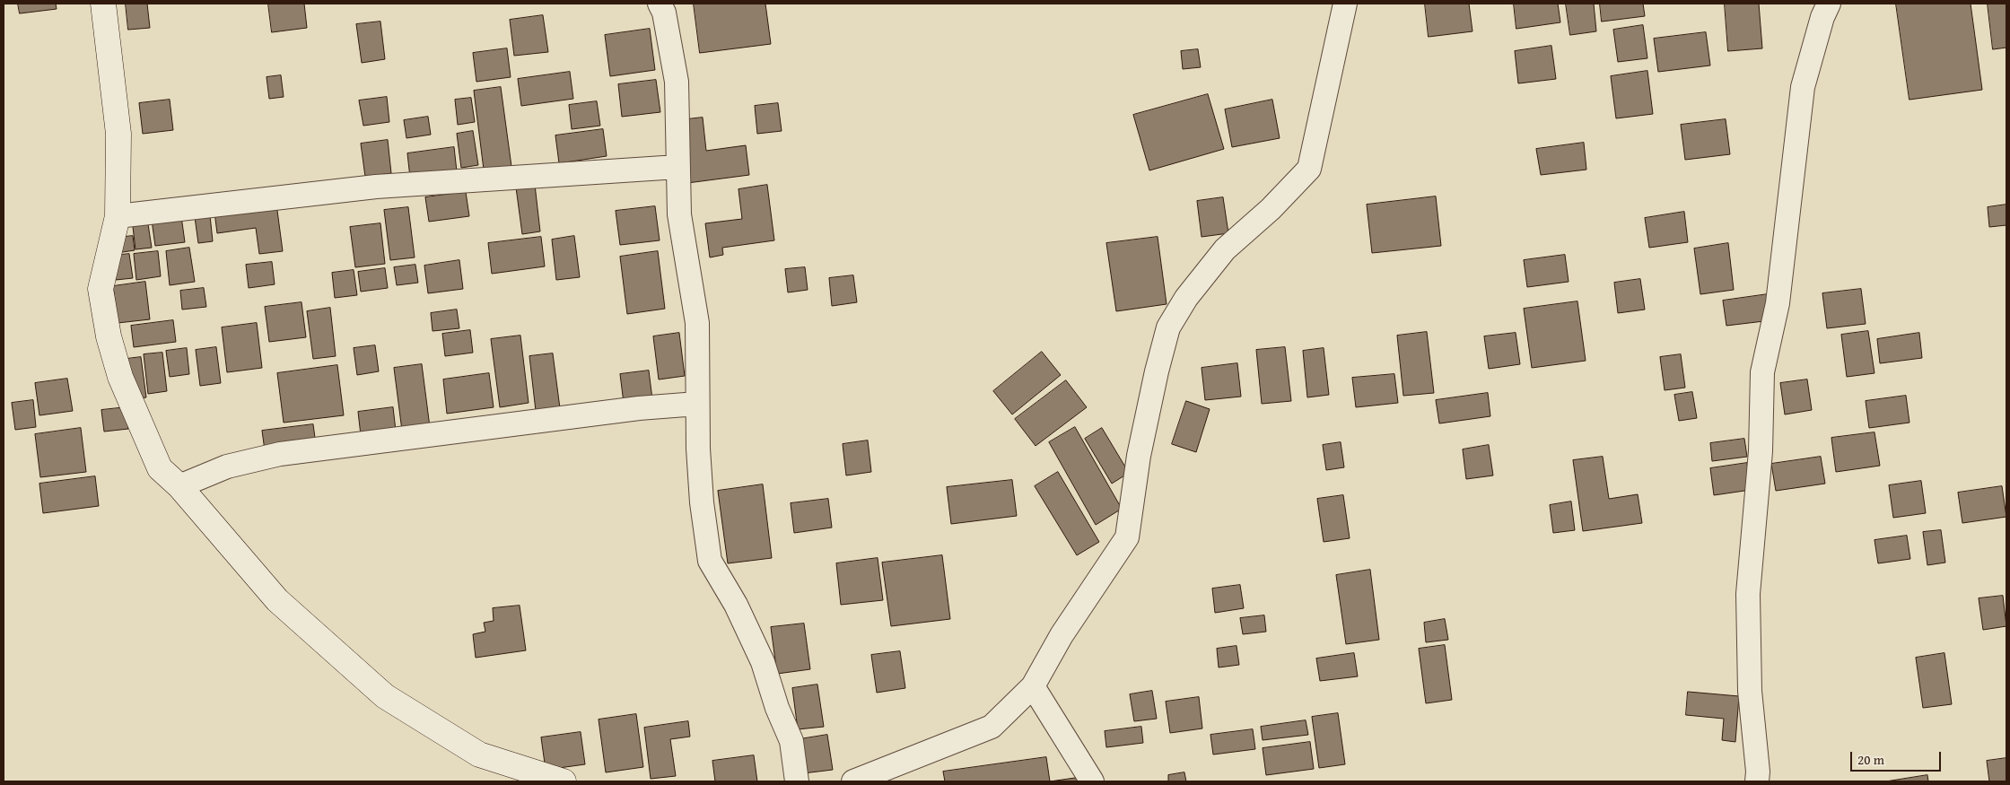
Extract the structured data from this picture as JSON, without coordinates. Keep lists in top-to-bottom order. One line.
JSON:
{"scale_bar":"20 m"}
